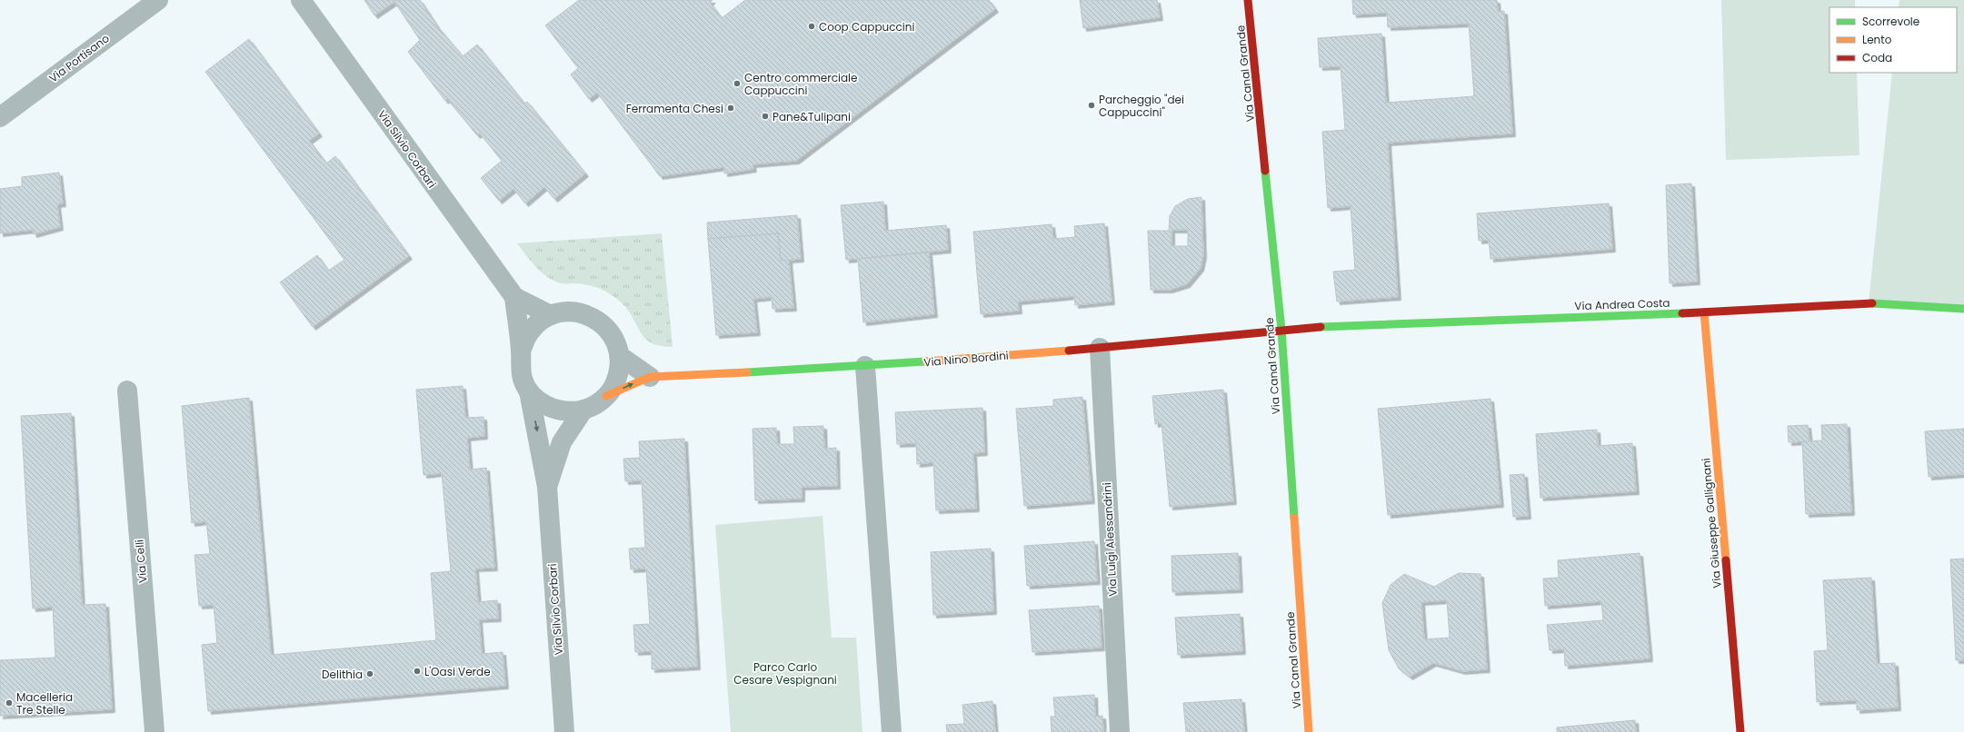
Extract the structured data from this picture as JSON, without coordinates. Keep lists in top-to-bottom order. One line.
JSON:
{"streets":{"street":["Via Portisano","Via Canal Grande","Via Silvio Corbari","Via Andrea Costa","Via Nino Bordini","Via Giuseppe Gallignani","Via Luigi Alessandrini","Via Celli"]},"crossings":[["Via Canal Grande","Via Andrea Costa"],["Via Canal Grande","Via Nino Bordini"],["Via Silvio Corbari","Via Nino Bordini"],["Via Andrea Costa","Via Nino Bordini"],["Via Andrea Costa","Via Giuseppe Gallignani"],["Via Nino Bordini","Via Luigi Alessandrini"]],"parks":["Parco Carlo Cesare Vespignani"],"places":["Coop Cappuccini","Centro commerciale Cappuccini","Parcheggio \"dei Cappuccini\"","Ferramenta Chesi","Pane&Tulipani","L'Oasi Verde","Delithia","Macelleria Tre Stelle"],"legend":["Scorrevole","Lento","Coda"]}
